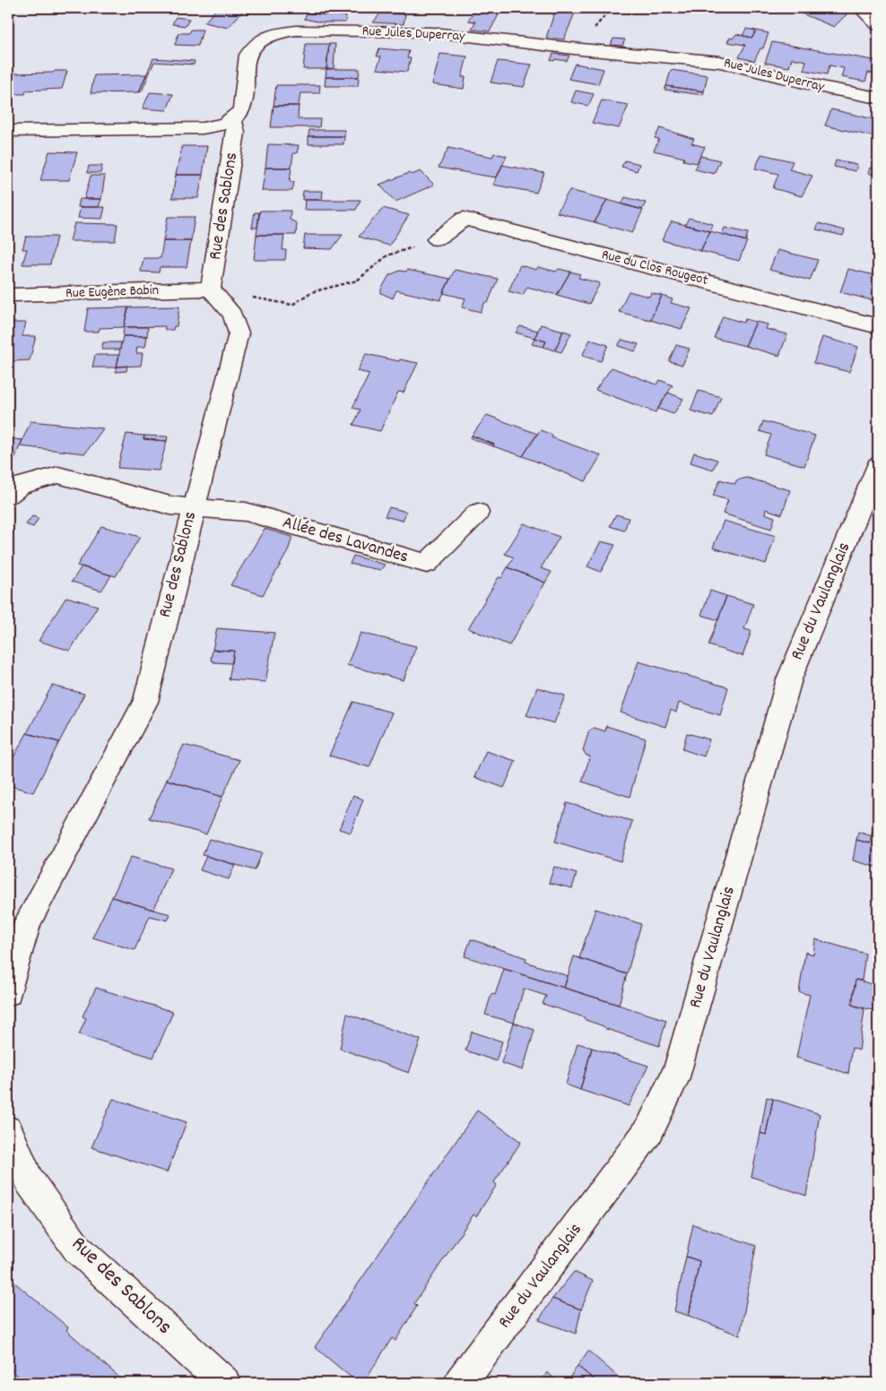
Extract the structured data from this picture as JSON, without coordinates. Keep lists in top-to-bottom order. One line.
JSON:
{"streets":{"street":["Rue Jules Duperray","Rue des Sablons","Rue du Clos Rougeot","Rue Eugène Babin","Allée des Lavandes","Rue du Vaulanglais"]},"crossings":[["Rue Jules Duperray","Rue des Sablons"],["Rue des Sablons","Rue Eugène Babin"],["Rue des Sablons","Allée des Lavandes"]]}
